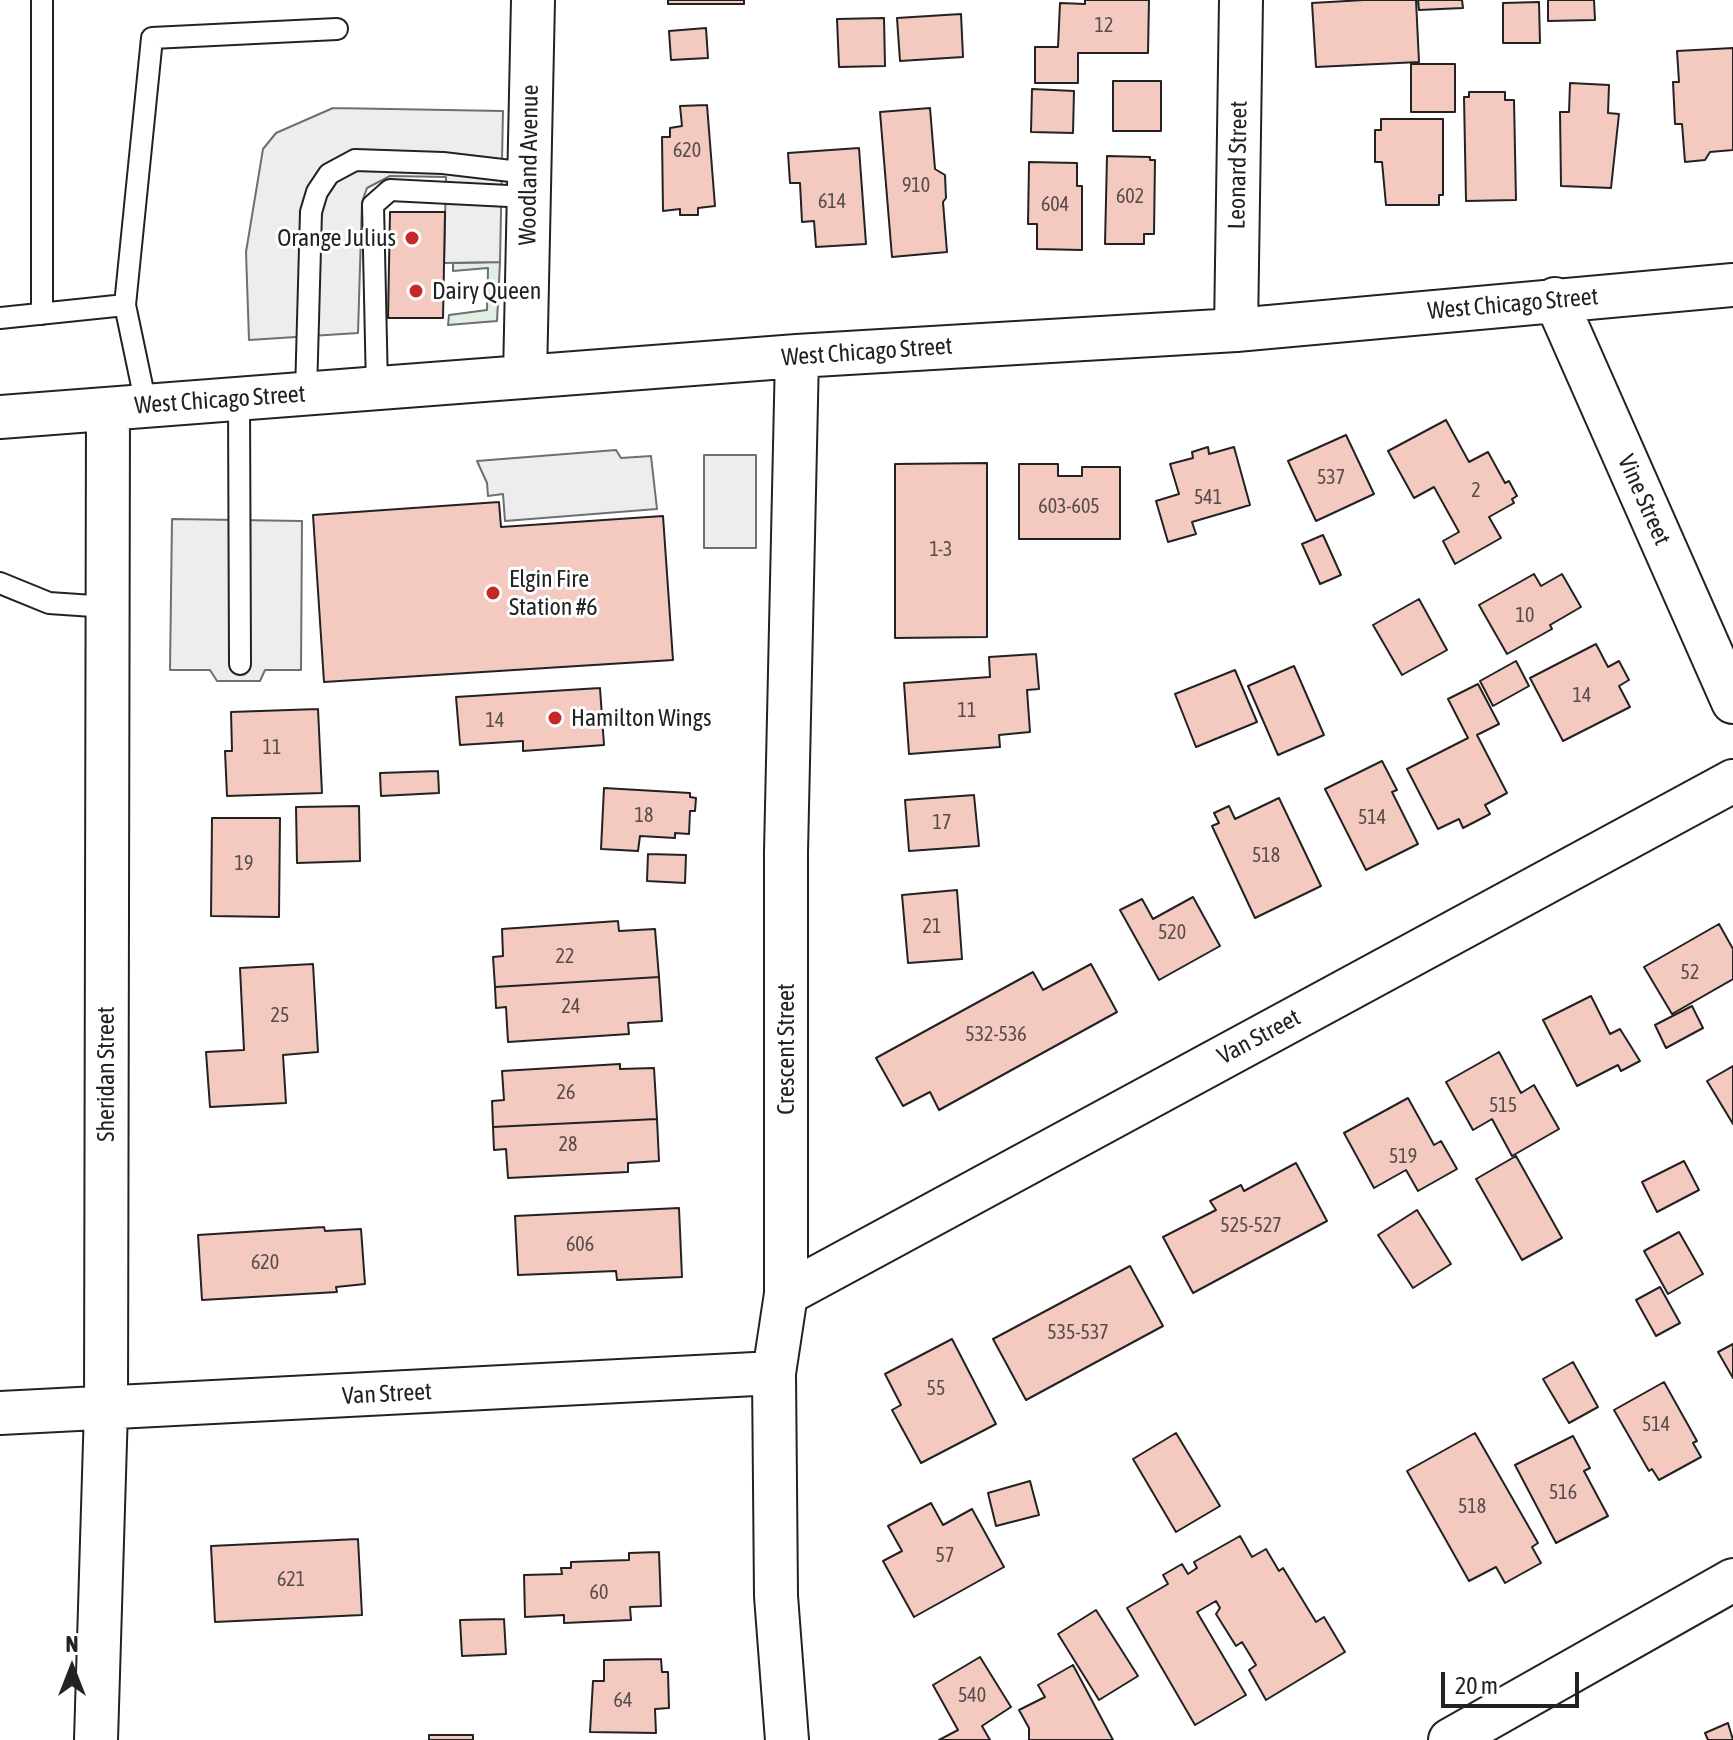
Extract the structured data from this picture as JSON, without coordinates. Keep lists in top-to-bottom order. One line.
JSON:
{"streets":{"street":["Woodland Avenue","Leonard Street","West Chicago Street","Vine Street","Van Street","Crescent Street","Sheridan Street"]},"crossings":[["Woodland Avenue","West Chicago Street"],["Leonard Street","West Chicago Street"],["West Chicago Street","Vine Street"],["West Chicago Street","Crescent Street"],["West Chicago Street","Sheridan Street"],["Van Street","Crescent Street"],["Van Street","Sheridan Street"]],"places":["Orange Julius","Dairy Queen","Elgin Fire Station #6","Hamilton Wings"],"house_numbers":["12","620","910","602","614","604","537","2","541","603-605","1-3","10","14","11","14","11","18","514","17","518","19","21","520","22","52","24","25","532-536","26","515","28","519","525-527","606","620","535-537","55","514","516","518","57","621","60","540","64"],"scale_bar":"20 m","north":"top"}
